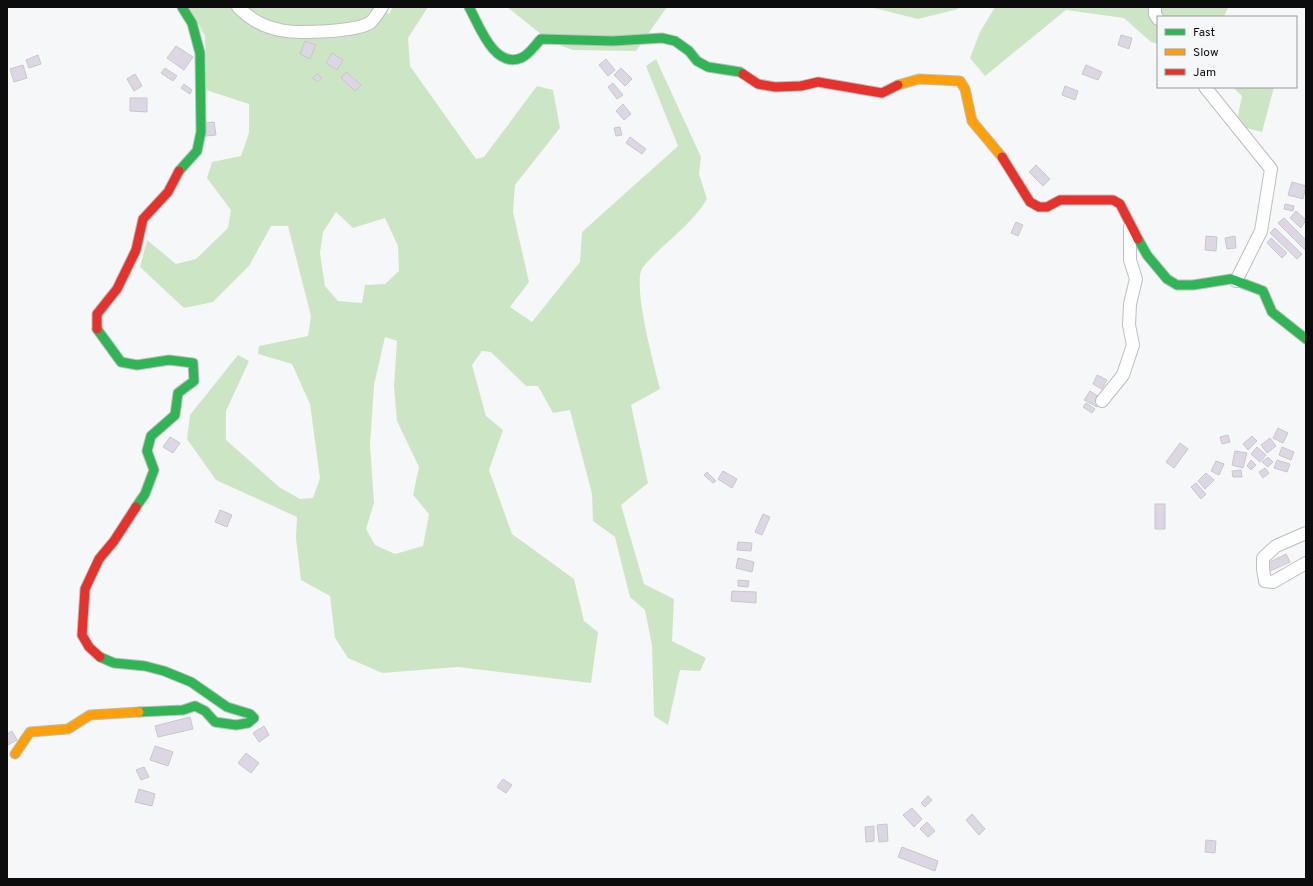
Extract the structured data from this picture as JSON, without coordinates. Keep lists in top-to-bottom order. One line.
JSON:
{"legend":["Fast","Slow","Jam"]}
